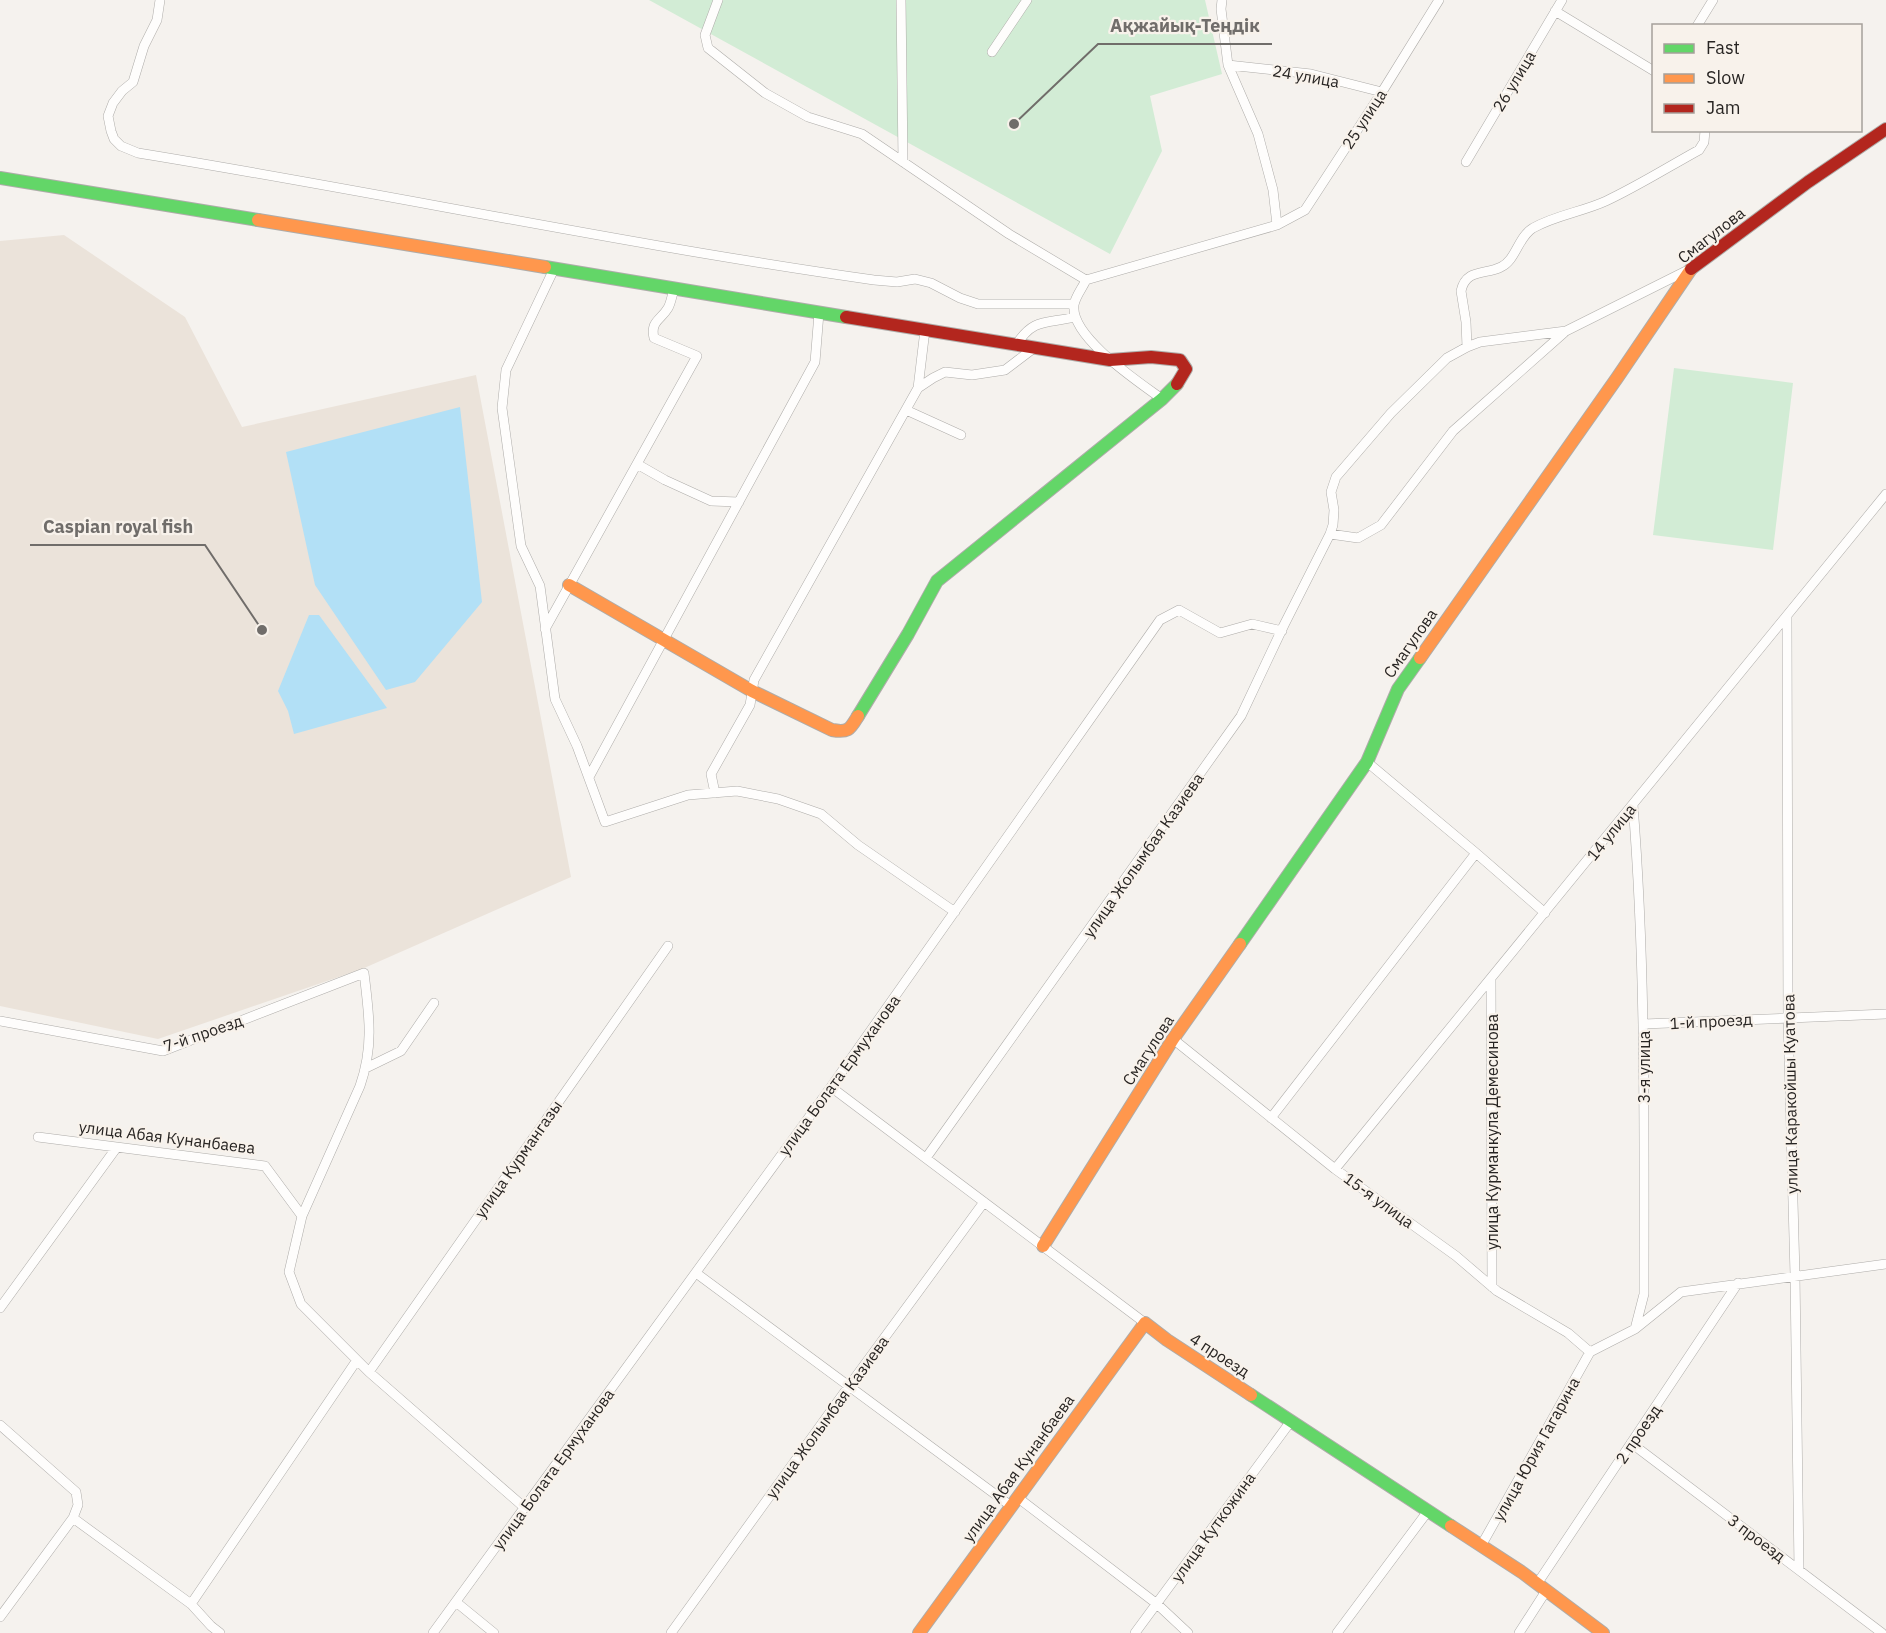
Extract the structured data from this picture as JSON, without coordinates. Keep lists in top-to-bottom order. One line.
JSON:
{"streets":{"street":["24 улица","26 улица","25 улица","Смагулова","14 улица","улица Жолымбая Казиева","1-й проезд","7-й проезд","3-я улица","улица Болата Ермуханова","улица Каракойшы Куатова","улица Курманкула Демесинова","улица Абая Кунанбаева","улица Курмангазы","15-я улица","4 проезд","2 проезд","улица Юрия Гагарина","улица Куткожина","3 проезд"]},"crossings":[["24 улица","25 улица"],["Смагулова","улица Жолымбая Казиева"],["Смагулова","15-я улица"],["Смагулова","4 проезд"],["14 улица","3-я улица"],["14 улица","улица Каракойшы Куатова"],["14 улица","улица Курманкула Демесинова"],["14 улица","15-я улица"],["улица Жолымбая Казиева","улица Болата Ермуханова"],["улица Жолымбая Казиева","4 проезд"],["1-й проезд","3-я улица"],["1-й проезд","улица Каракойшы Куатова"],["улица Болата Ермуханова","4 проезд"],["улица Каракойшы Куатова","3 проезд"],["улица Курманкула Демесинова","15-я улица"],["улица Абая Кунанбаева","4 проезд"],["15-я улица","улица Юрия Гагарина"],["4 проезд","2 проезд"],["4 проезд","улица Юрия Гагарина"],["4 проезд","улица Куткожина"],["2 проезд","3 проезд"]],"places":["Ақжайық-Теңдік","Caspian royal fish"],"legend":["Fast","Slow","Jam"]}
